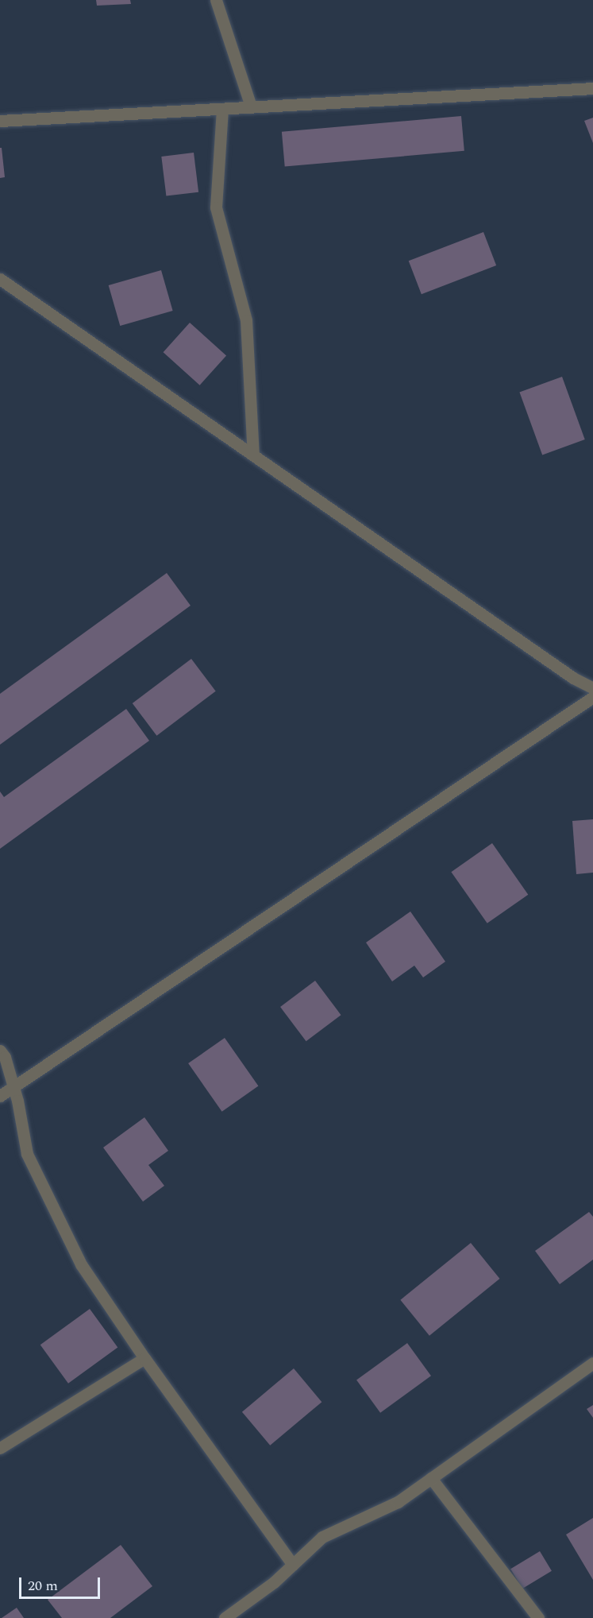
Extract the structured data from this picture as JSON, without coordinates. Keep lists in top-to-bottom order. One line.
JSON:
{"scale_bar":"20 m"}
